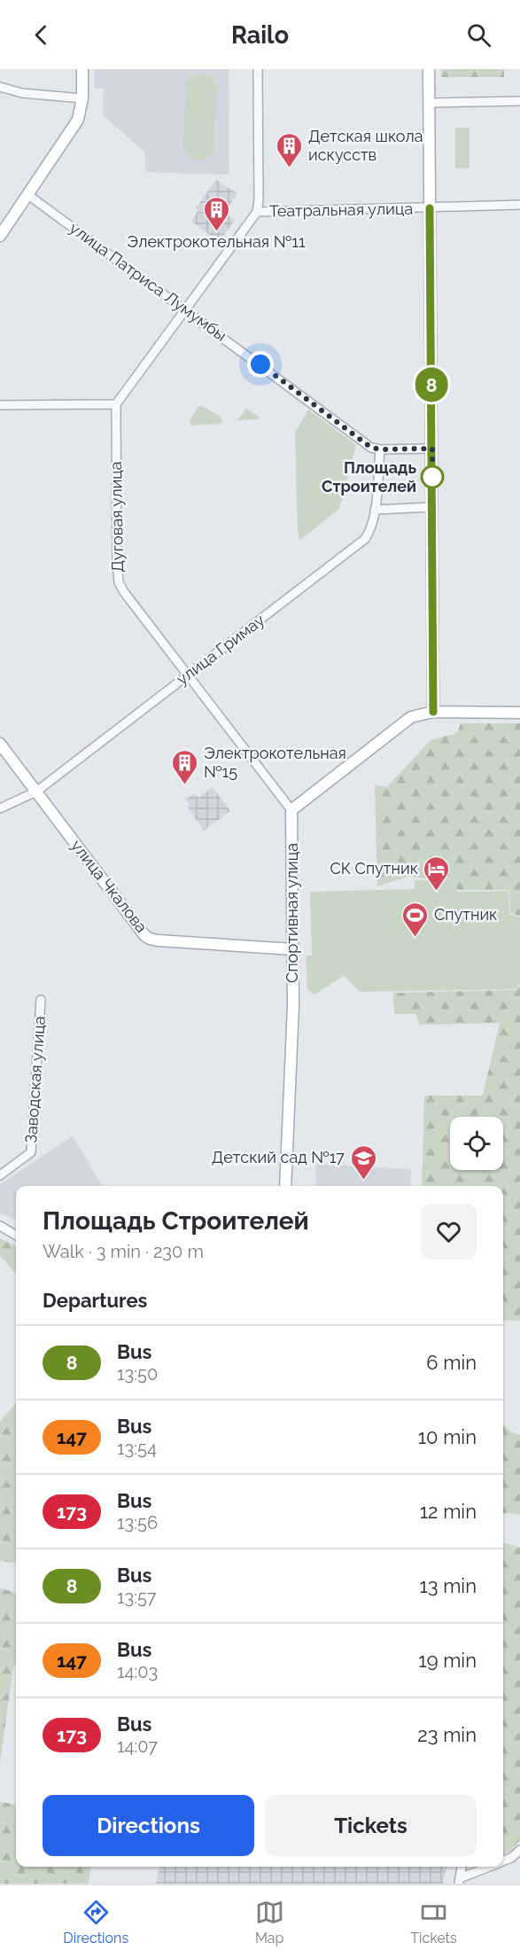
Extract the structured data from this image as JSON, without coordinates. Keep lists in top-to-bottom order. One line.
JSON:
{"streets":{"main road":["улица Чкалова","Спортивная улица"],"street":["Театральная улица","улица Патриса Лумумбы","Дуговая улица","улица Гримау","Заводская улица"]},"crossings":[["улица Патриса Лумумбы","улица Гримау"],["Дуговая улица","улица Гримау"],["Дуговая улица","Спортивная улица"],["улица Гримау","улица Чкалова"],["улица Чкалова","Спортивная улица"]],"places":{"building":["Детская школа искусств","Электрокотельная №11","Электрокотельная №15"],"other":["Площадь Строителей"],"hotel":["СК Спутник"],"sports":["Спутник"],"school or university":["Детский сад №17"]},"lines":["bus line 8"],"page":{"header":"Railo","on_map":"8","heading":[["Площадь Строителей","Walk · 3 min · 230 m"],"Departures"],"list":[{"mark":"8","name":"Bus","note":"13:50","value":"6 min"},{"mark":"147","name":"Bus","note":"13:54","value":"10 min"},{"mark":"173","name":"Bus","note":"13:56","value":"12 min"},{"mark":"8","name":"Bus","note":"13:57","value":"13 min"},{"mark":"147","name":"Bus","note":"14:03","value":"19 min"},{"mark":"173","name":"Bus","note":"14:07","value":"23 min"}],"buttons":["Directions","Tickets"],"tabs":["Directions","Map","Tickets"]}}
